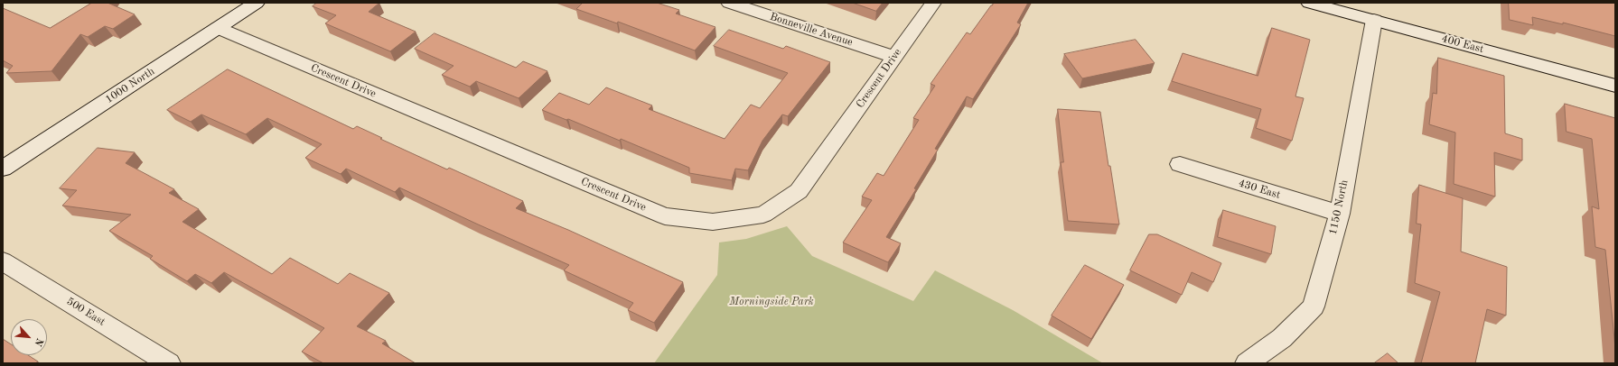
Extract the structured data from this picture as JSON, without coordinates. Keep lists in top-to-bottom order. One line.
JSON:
{"streets":{"street":["Bonneville Avenue","400 East","Crescent Drive","1000 North","430 East","1150 North","500 East"]},"crossings":[["Bonneville Avenue","Crescent Drive"],["400 East","1150 North"],["Crescent Drive","1000 North"],["430 East","1150 North"]],"parks":["Morningside Park"],"north":"bottom right"}
